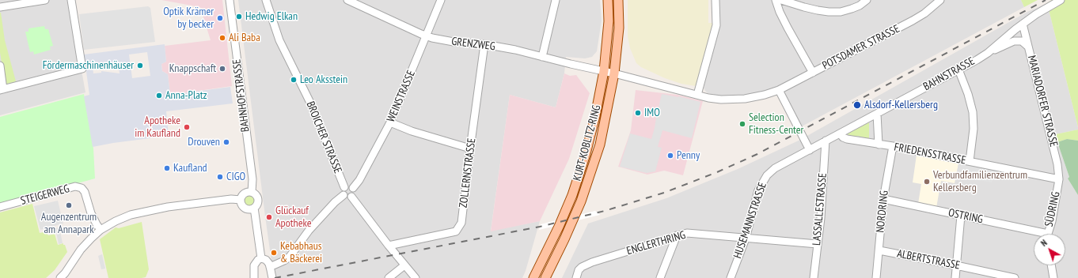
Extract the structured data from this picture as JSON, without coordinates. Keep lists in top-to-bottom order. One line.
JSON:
{"streets":{"main road":["KURT-KOBLITZ-RING"],"street":["GRENZWEG","POTSDAMER STRASSE","BAHNSTRASSE","BAHNHOFSTRASSE","WEINSTRASSE","MARIADORFER STRASSE","BROICHER STRASSE","FRIEDENSSTRASSE","ZOLLERNSTRASSE","STEIGERWEG","LASSALLESTRASSE","SÜDRING","NORDRING","OSTRING","HUSEMANNSTRASSE","ENGLERTHRING","ALBERTSTRASSE"]},"crossings":[["GRENZWEG","WEINSTRASSE"],["GRENZWEG","KURT-KOBLITZ-RING"],["GRENZWEG","ZOLLERNSTRASSE"],["BAHNSTRASSE","MARIADORFER STRASSE"],["BAHNSTRASSE","FRIEDENSSTRASSE"],["BAHNSTRASSE","LASSALLESTRASSE"],["BAHNSTRASSE","HUSEMANNSTRASSE"],["WEINSTRASSE","BROICHER STRASSE"],["MARIADORFER STRASSE","FRIEDENSSTRASSE"],["MARIADORFER STRASSE","SÜDRING"],["FRIEDENSSTRASSE","SÜDRING"],["FRIEDENSSTRASSE","NORDRING"],["LASSALLESTRASSE","ENGLERTHRING"],["NORDRING","OSTRING"],["NORDRING","ALBERTSTRASSE"],["HUSEMANNSTRASSE","ENGLERTHRING"]],"places":["Hedwig Elkan","Optik Krämer by becker","Ali Baba","Fördermaschinenhäuser","Knappschaft","Leo Aksstein","Anna-Platz","Alsdorf-Kellersberg","IMO","Selection Fitness-Center","Apotheke im Kaufland","Drouven","Penny","Kaufland","CIGO","Verbundfamilienzentrum Kellersberg","Augenzentrum am Annapark","Glückauf Apotheke","Kebabhaus & Bäckerei"],"north":"top left"}
